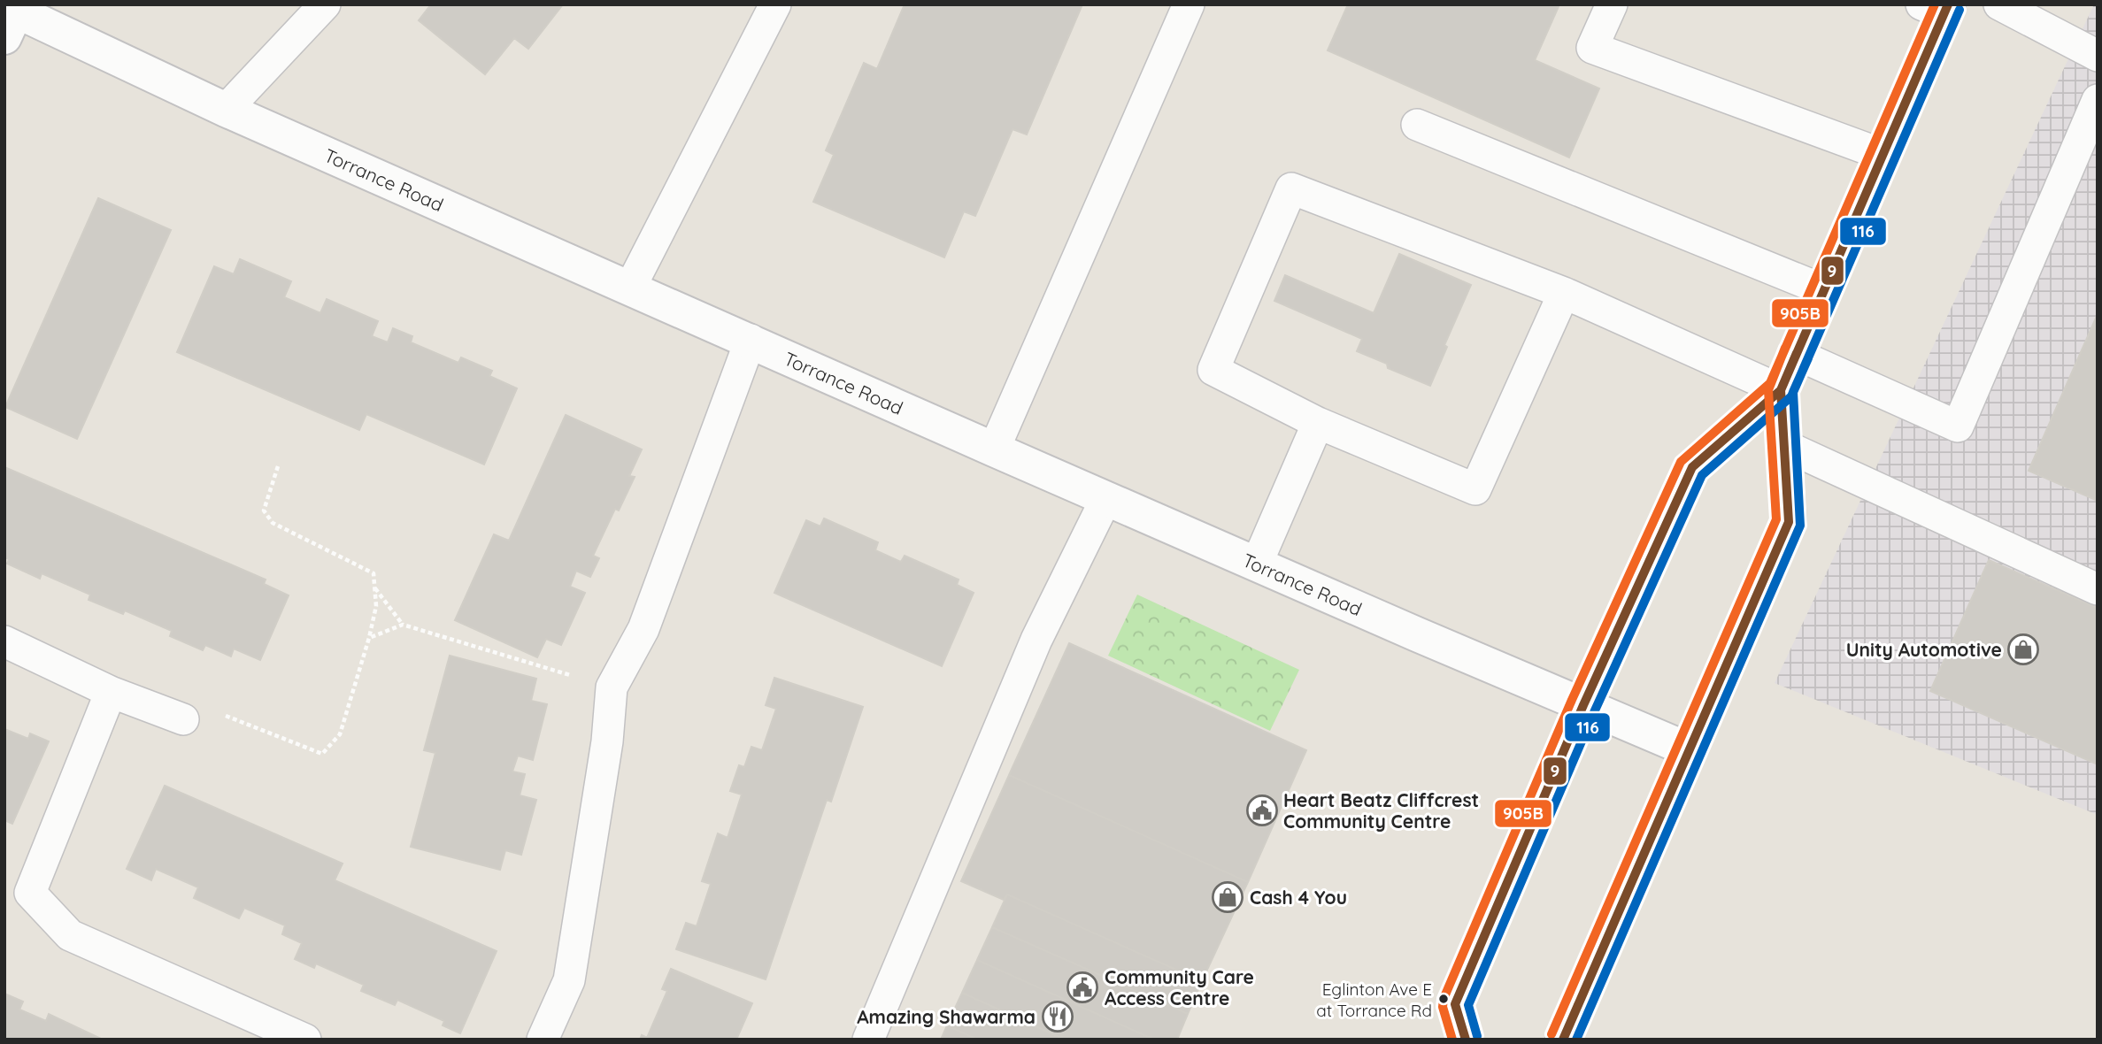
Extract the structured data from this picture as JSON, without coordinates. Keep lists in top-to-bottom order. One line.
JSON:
{"streets":{"street":["Torrance Road"]},"places":{"shop":["Unity Automotive","Cash 4 You"],"public building":["Heart Beatz Cliffcrest Community Centre","Community Care Access Centre"],"other":["Eglinton Ave E at Torrance Rd"],"restaurant":["Amazing Shawarma"]},"lines":["transit line 9","transit line 905B","transit line 116"]}
